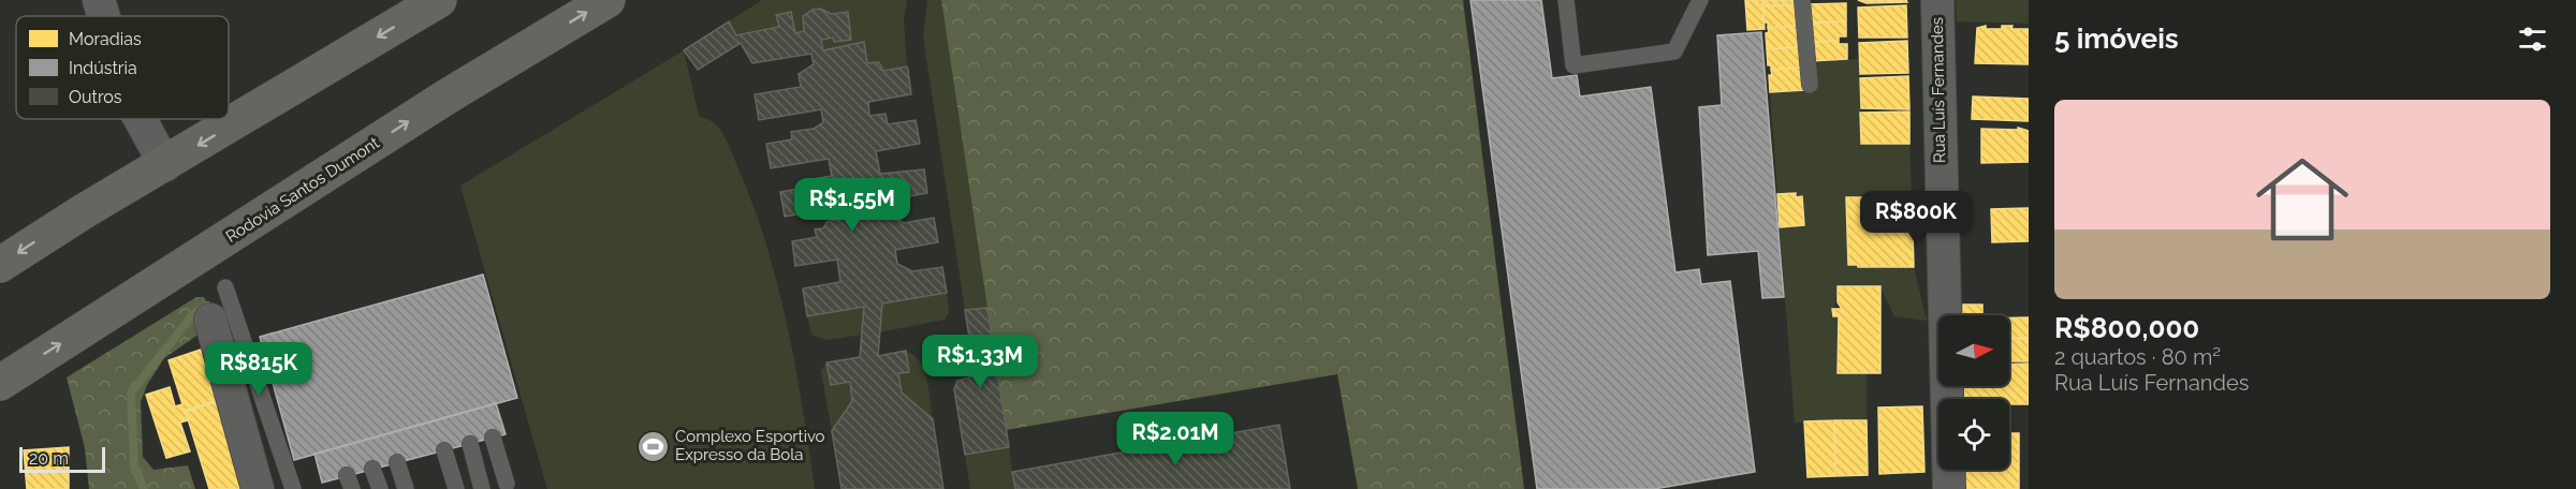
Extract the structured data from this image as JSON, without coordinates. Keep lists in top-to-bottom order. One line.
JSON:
{"streets":{"highway":["Rodovia Santos Dumont"],"street":["Rua Luís Fernandes"]},"places":{"sports":["Complexo Esportivo Expresso da Bola"]},"legend":["Moradias","Indústria","Outros"],"scale_bar":"20 m","north":"right","page":{"heading":"5 imóveis","list":[{"name":"R$800,000","note":"2 quartos · 80 m² · Rua Luís Fernandes"}],"price":["R$1.55M","R$800K","R$1.33M","R$815K","R$2.01M"],"scale":"20 m"}}
